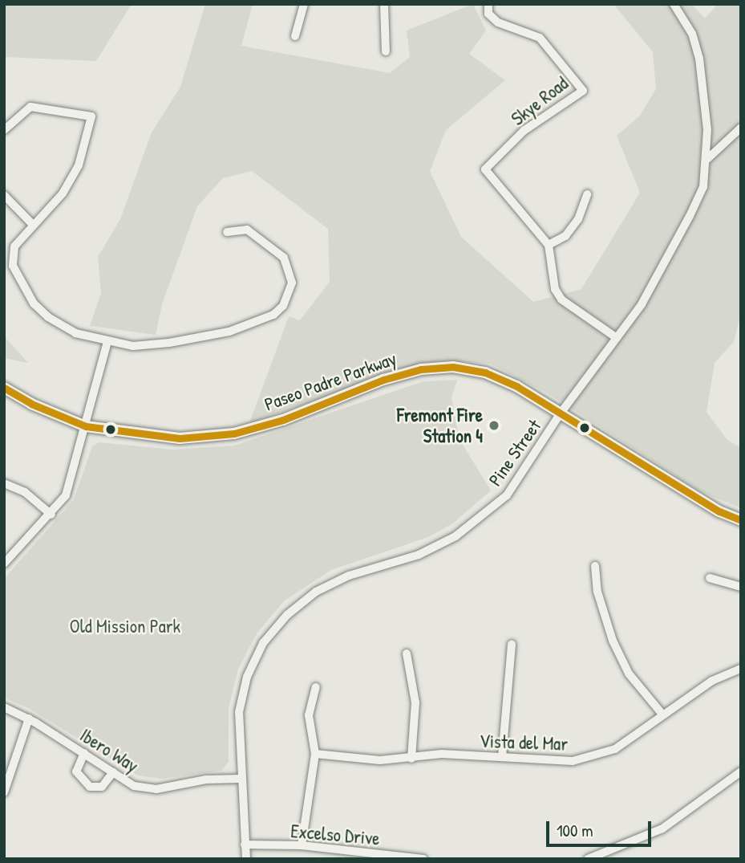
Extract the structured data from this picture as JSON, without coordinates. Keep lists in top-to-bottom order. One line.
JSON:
{"streets":{"main road":["Paseo Padre Parkway"],"street":["Skye Road","Pine Street","Vista del Mar","Ibero Way","Excelso Drive"]},"crossings":[["Paseo Padre Parkway","Pine Street"],["Pine Street","Ibero Way"],["Pine Street","Excelso Drive"]],"parks":["Old Mission Park"],"places":["Fremont Fire Station 4"],"scale_bar":"100 m"}
